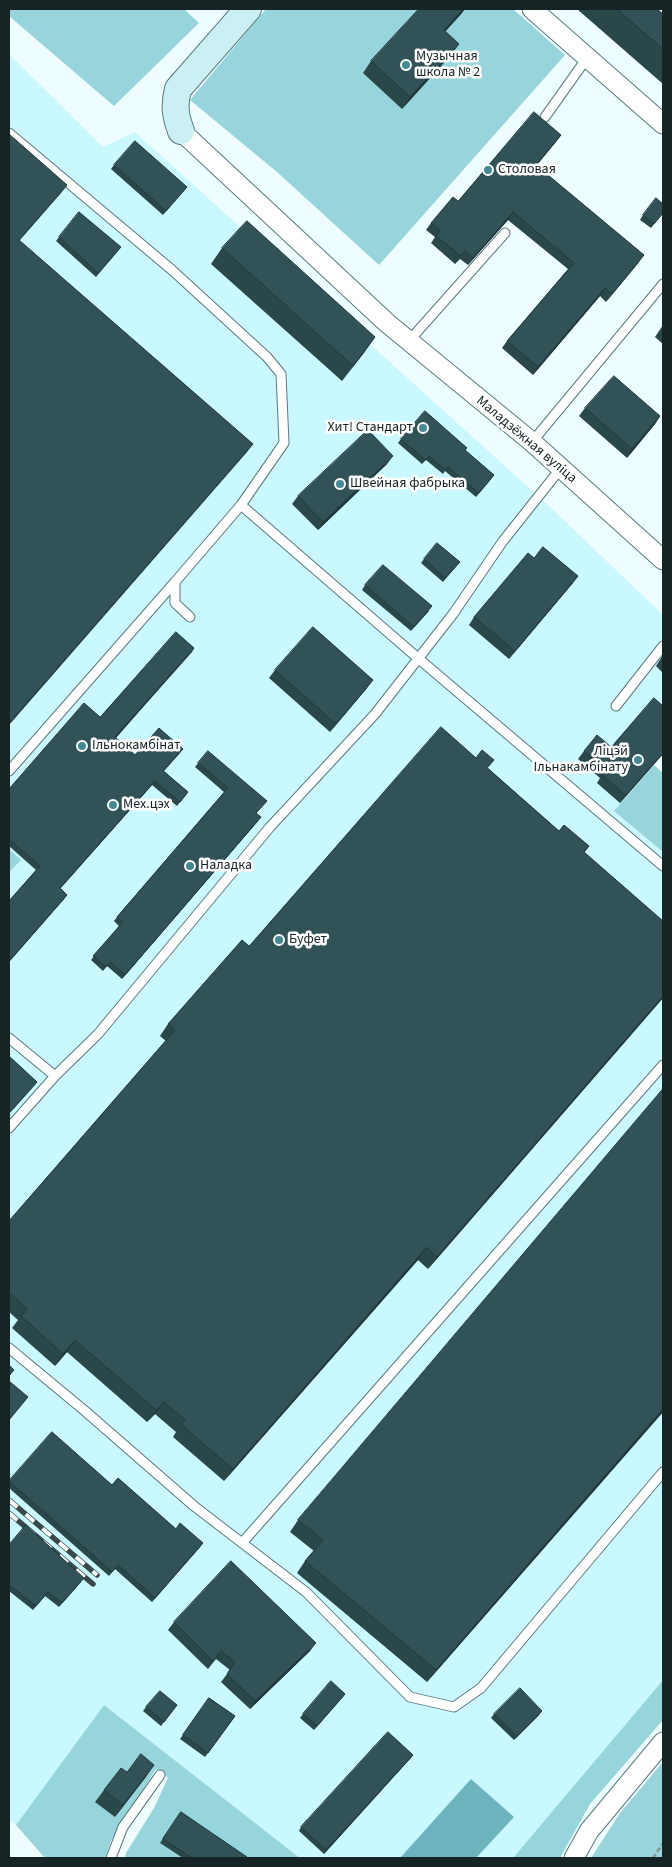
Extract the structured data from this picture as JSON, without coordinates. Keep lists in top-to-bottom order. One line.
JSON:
{"streets":{"street":["Маладзёжная вуліца"]},"places":["Музычная школа № 2","Столовая","Хит! Стандарт","Швейная фабрыка","Ільнокамбінат","Ліцэй Ільнакамбінату","Мех.цэх","Наладка","Буфет"]}
